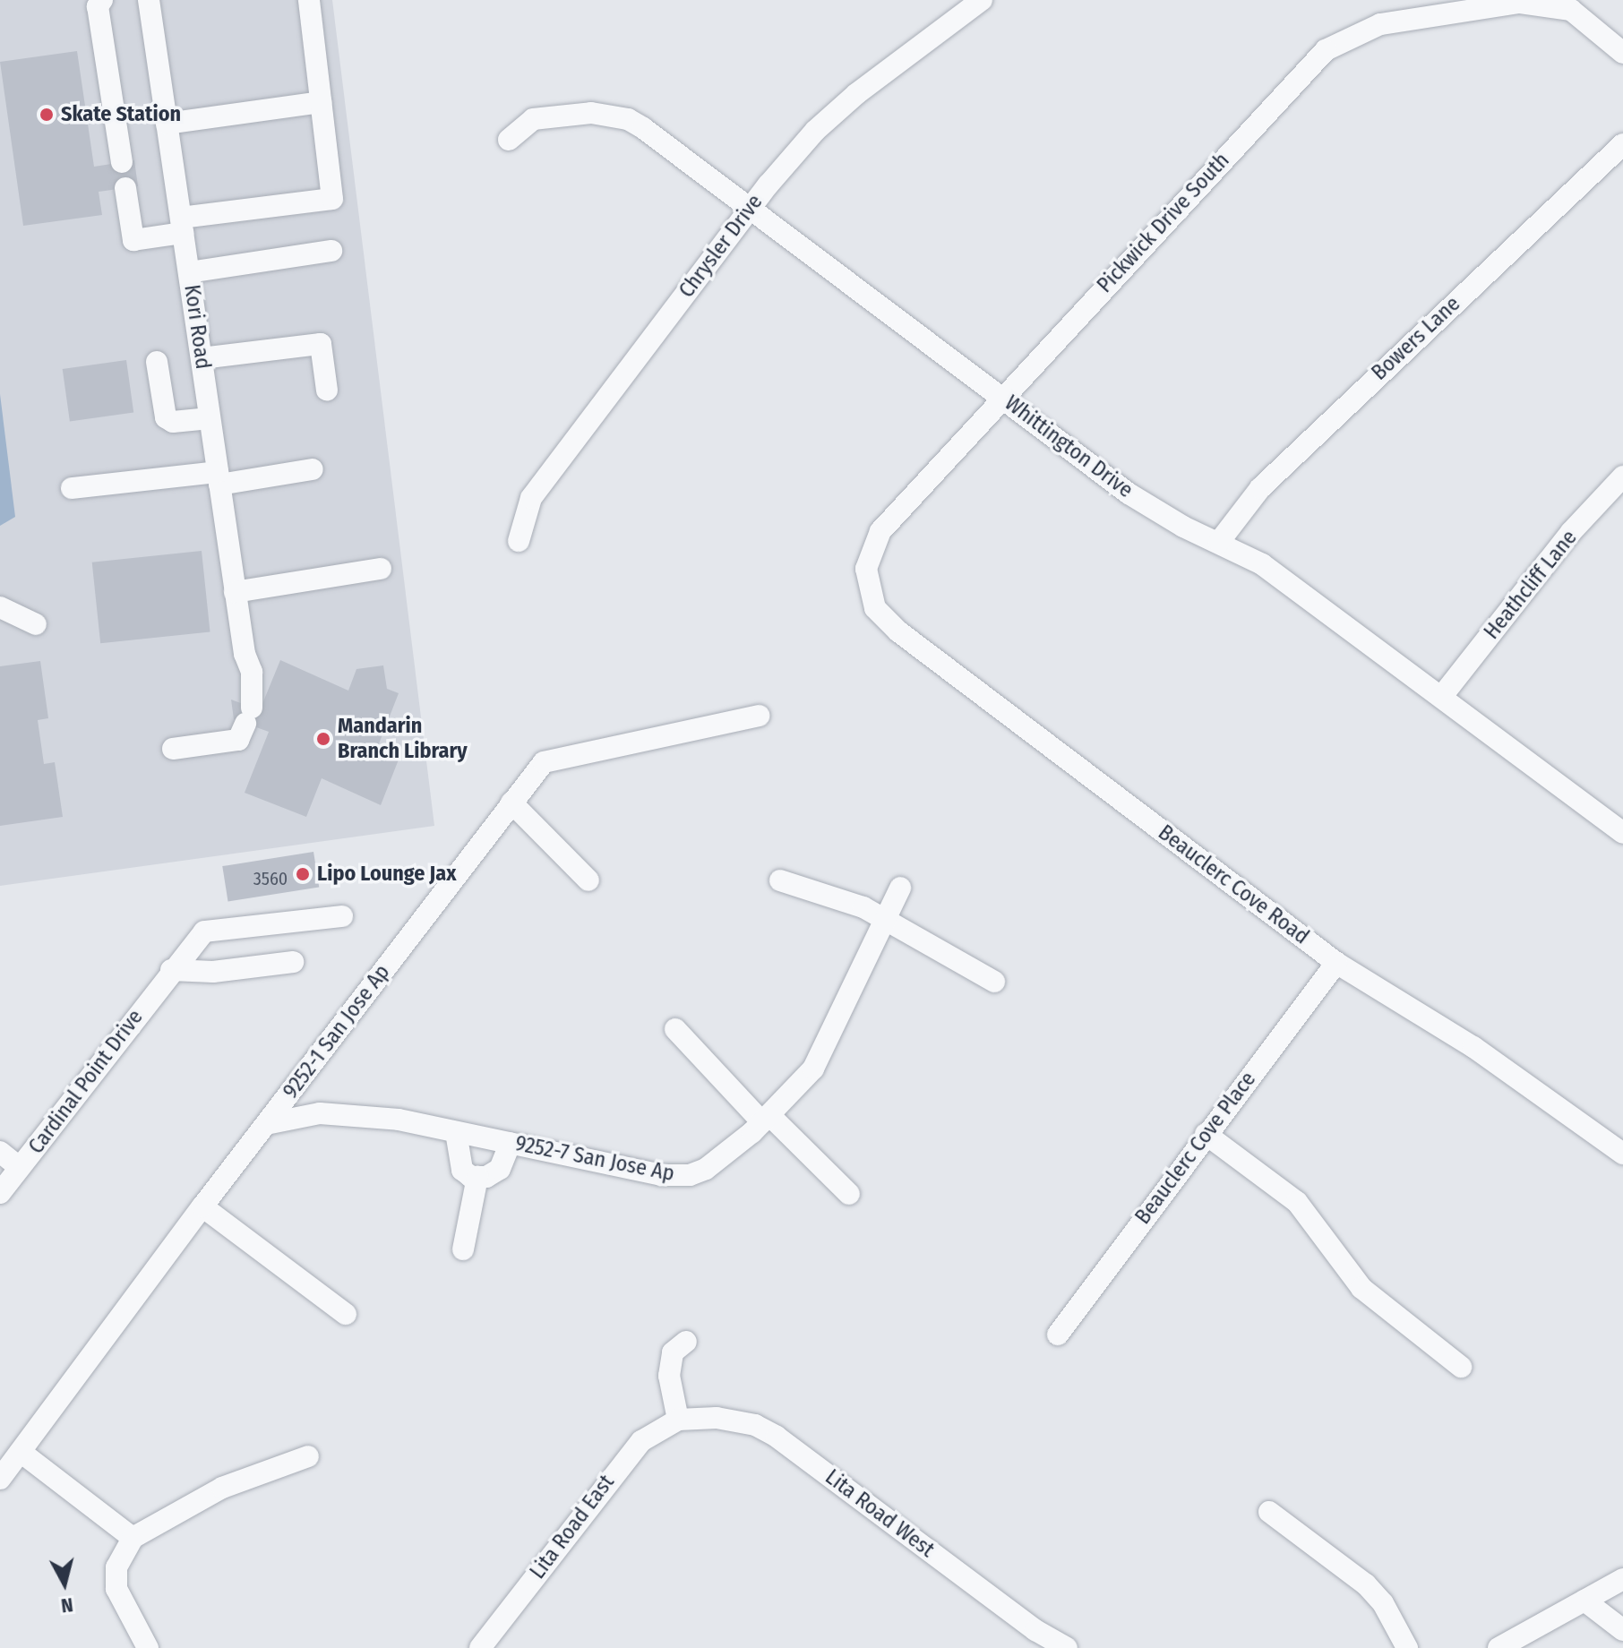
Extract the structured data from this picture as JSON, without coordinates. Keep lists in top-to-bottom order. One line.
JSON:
{"streets":{"street":["Pickwick Drive South","Chrysler Drive","Kori Road","Bowers Lane","Whittington Drive","Heathcliff Lane","Beauclerc Cove Road","9252-1 San Jose Ap","Cardinal Point Drive","Beauclerc Cove Place","9252-7 San Jose Ap","Lita Road West","Lita Road East"]},"crossings":[["Pickwick Drive South","Whittington Drive"],["Pickwick Drive South","Beauclerc Cove Road"],["Chrysler Drive","Whittington Drive"],["Bowers Lane","Whittington Drive"],["Whittington Drive","Heathcliff Lane"],["Beauclerc Cove Road","Beauclerc Cove Place"],["9252-1 San Jose Ap","9252-7 San Jose Ap"],["Lita Road West","Lita Road East"]],"places":["Skate Station","Mandarin Branch Library","Lipo Lounge Jax"],"house_numbers":["3560"],"north":"bottom"}
